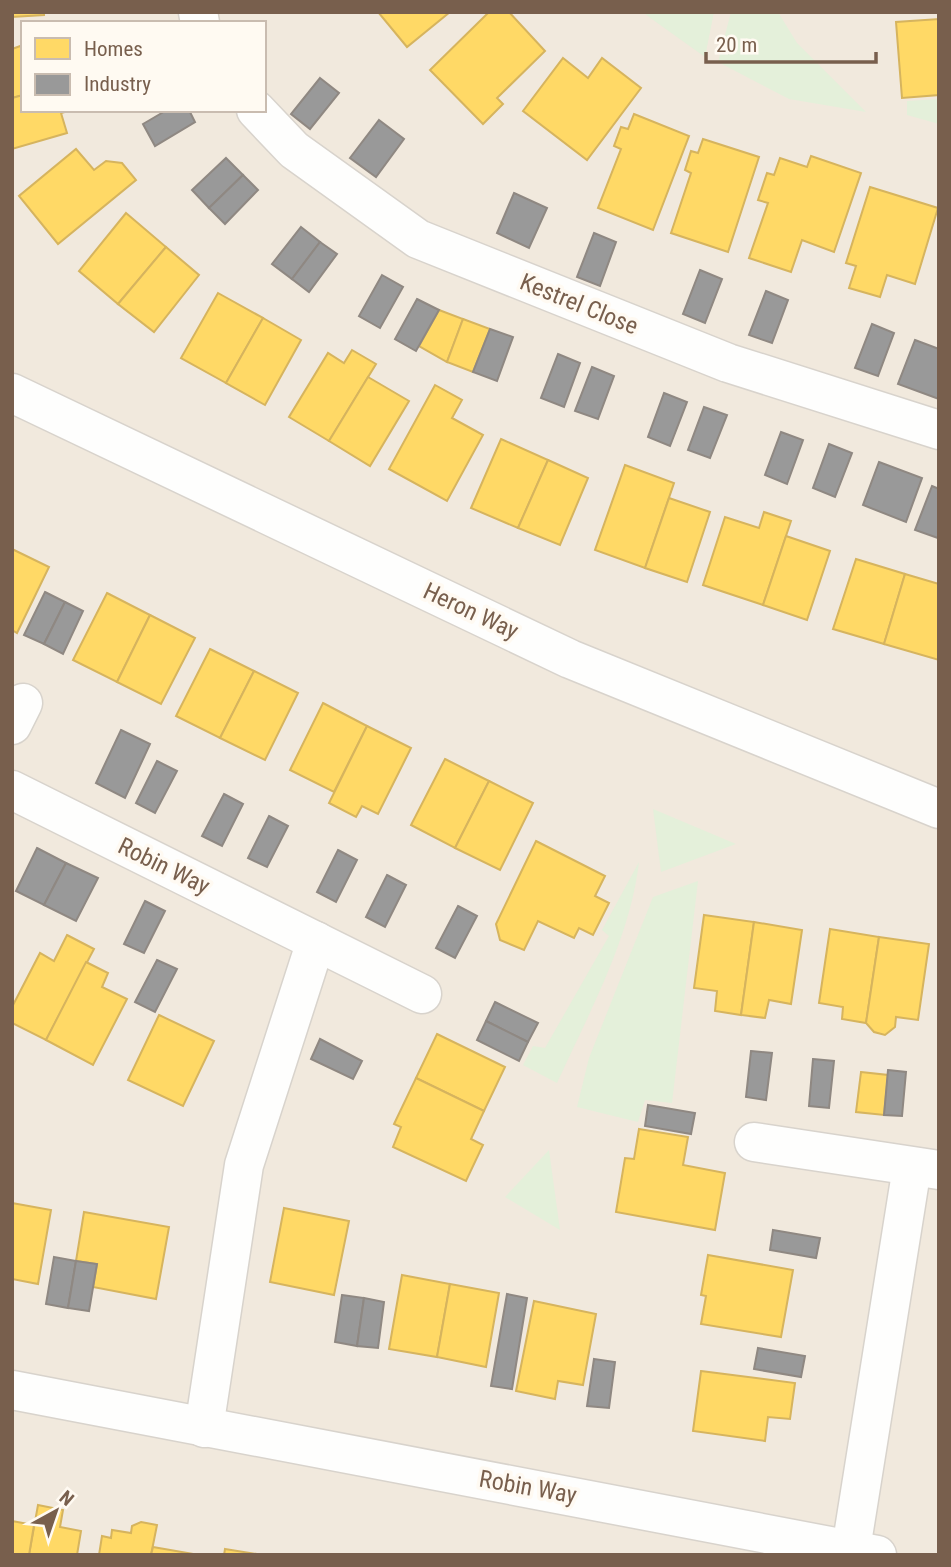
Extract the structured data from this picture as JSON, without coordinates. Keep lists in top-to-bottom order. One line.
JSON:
{"streets":{"street":["Kestrel Close","Heron Way","Robin Way"]},"legend":["Homes","Industry"],"scale_bar":"20 m","north":"top right"}
